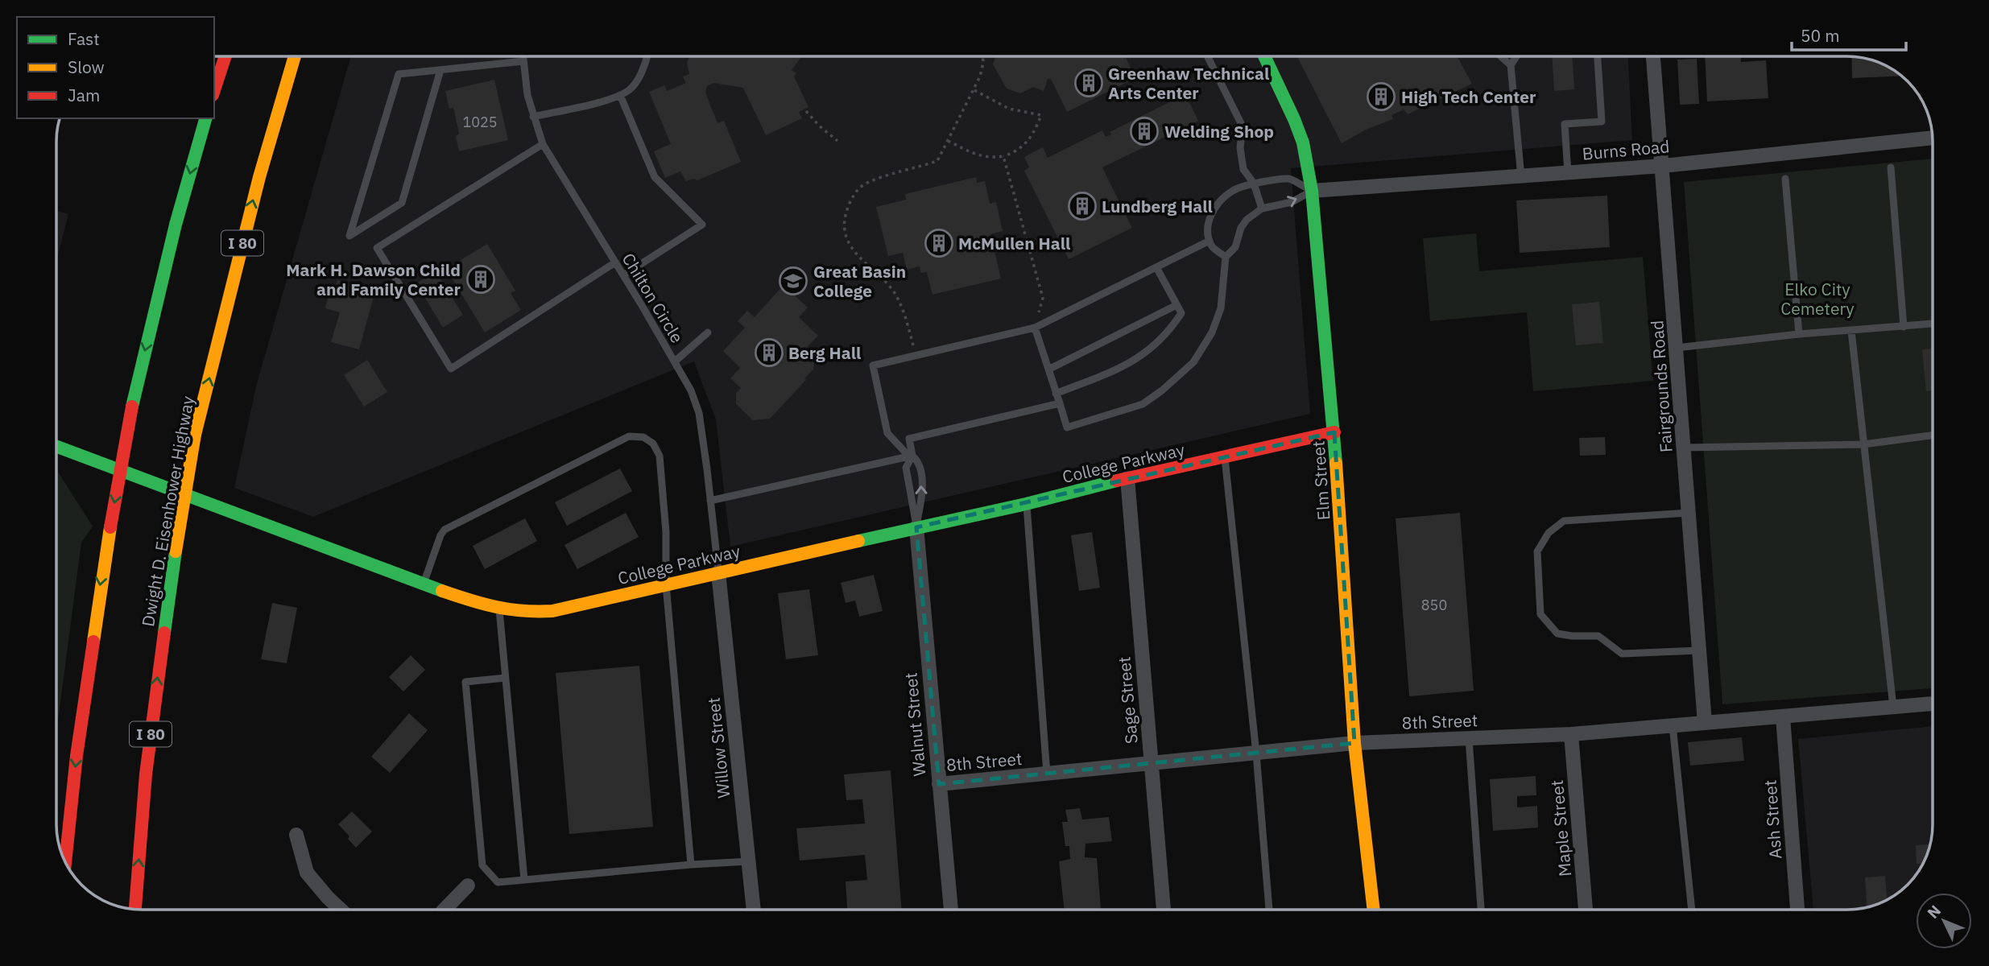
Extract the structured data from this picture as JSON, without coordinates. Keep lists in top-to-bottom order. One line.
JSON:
{"streets":{"main road":["I 80","College Parkway","Elm Street","Dwight D. Eisenhower Highway"],"street":["Burns Road","Fairgrounds Road","Sage Street","8th Street","Walnut Street","Willow Street","Ash Street","Maple Street"],"lane":["Chilton Circle"]},"crossings":[["Burns Road","Fairgrounds Road"],["Burns Road","Elm Street"],["Chilton Circle","College Parkway"],["Chilton Circle","Willow Street"],["Fairgrounds Road","8th Street"],["College Parkway","Elm Street"],["College Parkway","Sage Street"],["College Parkway","Walnut Street"],["College Parkway","Willow Street"],["Elm Street","8th Street"],["Sage Street","8th Street"],["8th Street","Walnut Street"],["8th Street","Ash Street"],["8th Street","Maple Street"]],"parks":["Elko City Cemetery"],"places":{"building":["Greenhaw Technical Arts Center","High Tech Center","Welding Shop","Lundberg Hall","McMullen Hall","Mark H. Dawson Child and Family Center","Berg Hall"],"school or university":["Great Basin College"]},"house_numbers":["1025","850"],"legend":["Fast","Slow","Jam"],"scale_bar":"50 m","north":"top left"}
